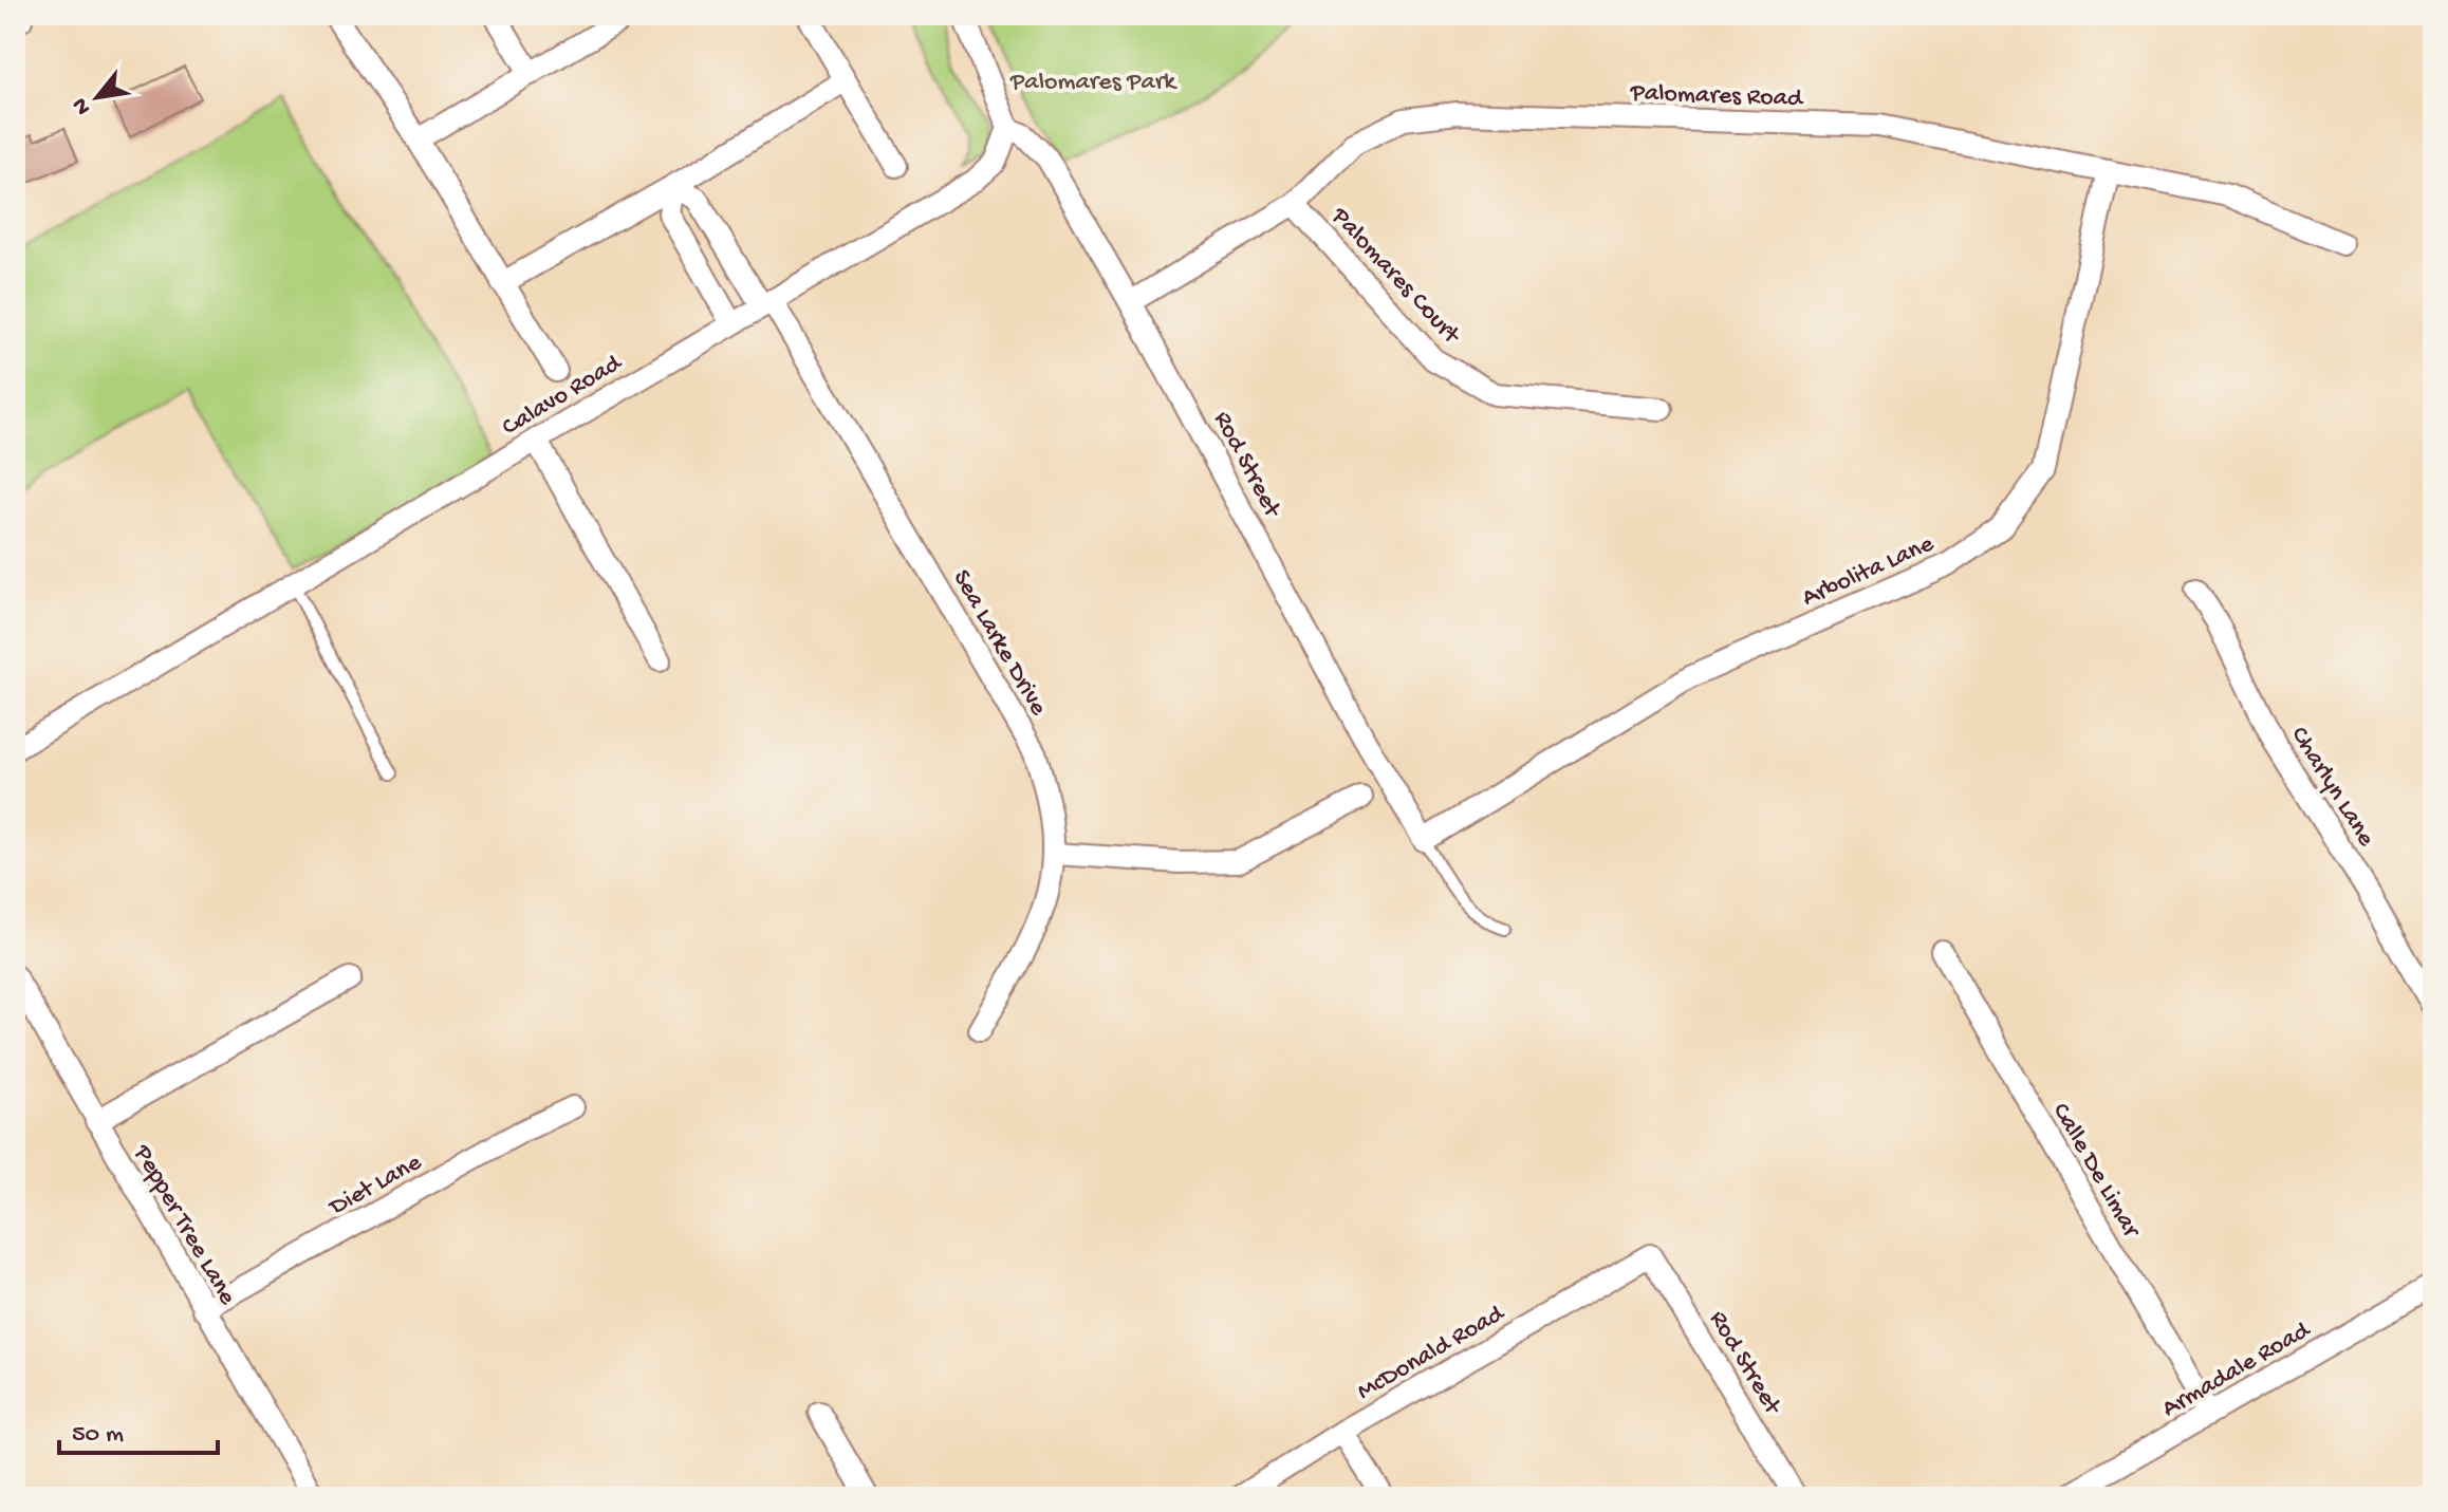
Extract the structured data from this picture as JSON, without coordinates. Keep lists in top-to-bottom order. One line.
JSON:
{"streets":{"street":["Palomares Road","Palomares Court","Calavo Road","Rod Street","Arbolita Lane","Sea Larke Drive","Charlyn Lane","Calle De Limar","Diet Lane","Pepper Tree Lane","McDonald Road","Armadale Road"]},"crossings":[["Palomares Road","Palomares Court"],["Palomares Road","Rod Street"],["Palomares Road","Arbolita Lane"],["Calavo Road","Rod Street"],["Calavo Road","Sea Larke Drive"],["Rod Street","Arbolita Lane"],["Rod Street","McDonald Road"],["Calle De Limar","Armadale Road"],["Diet Lane","Pepper Tree Lane"]],"parks":["Palomares Park"],"scale_bar":"50 m","north":"bottom left"}
